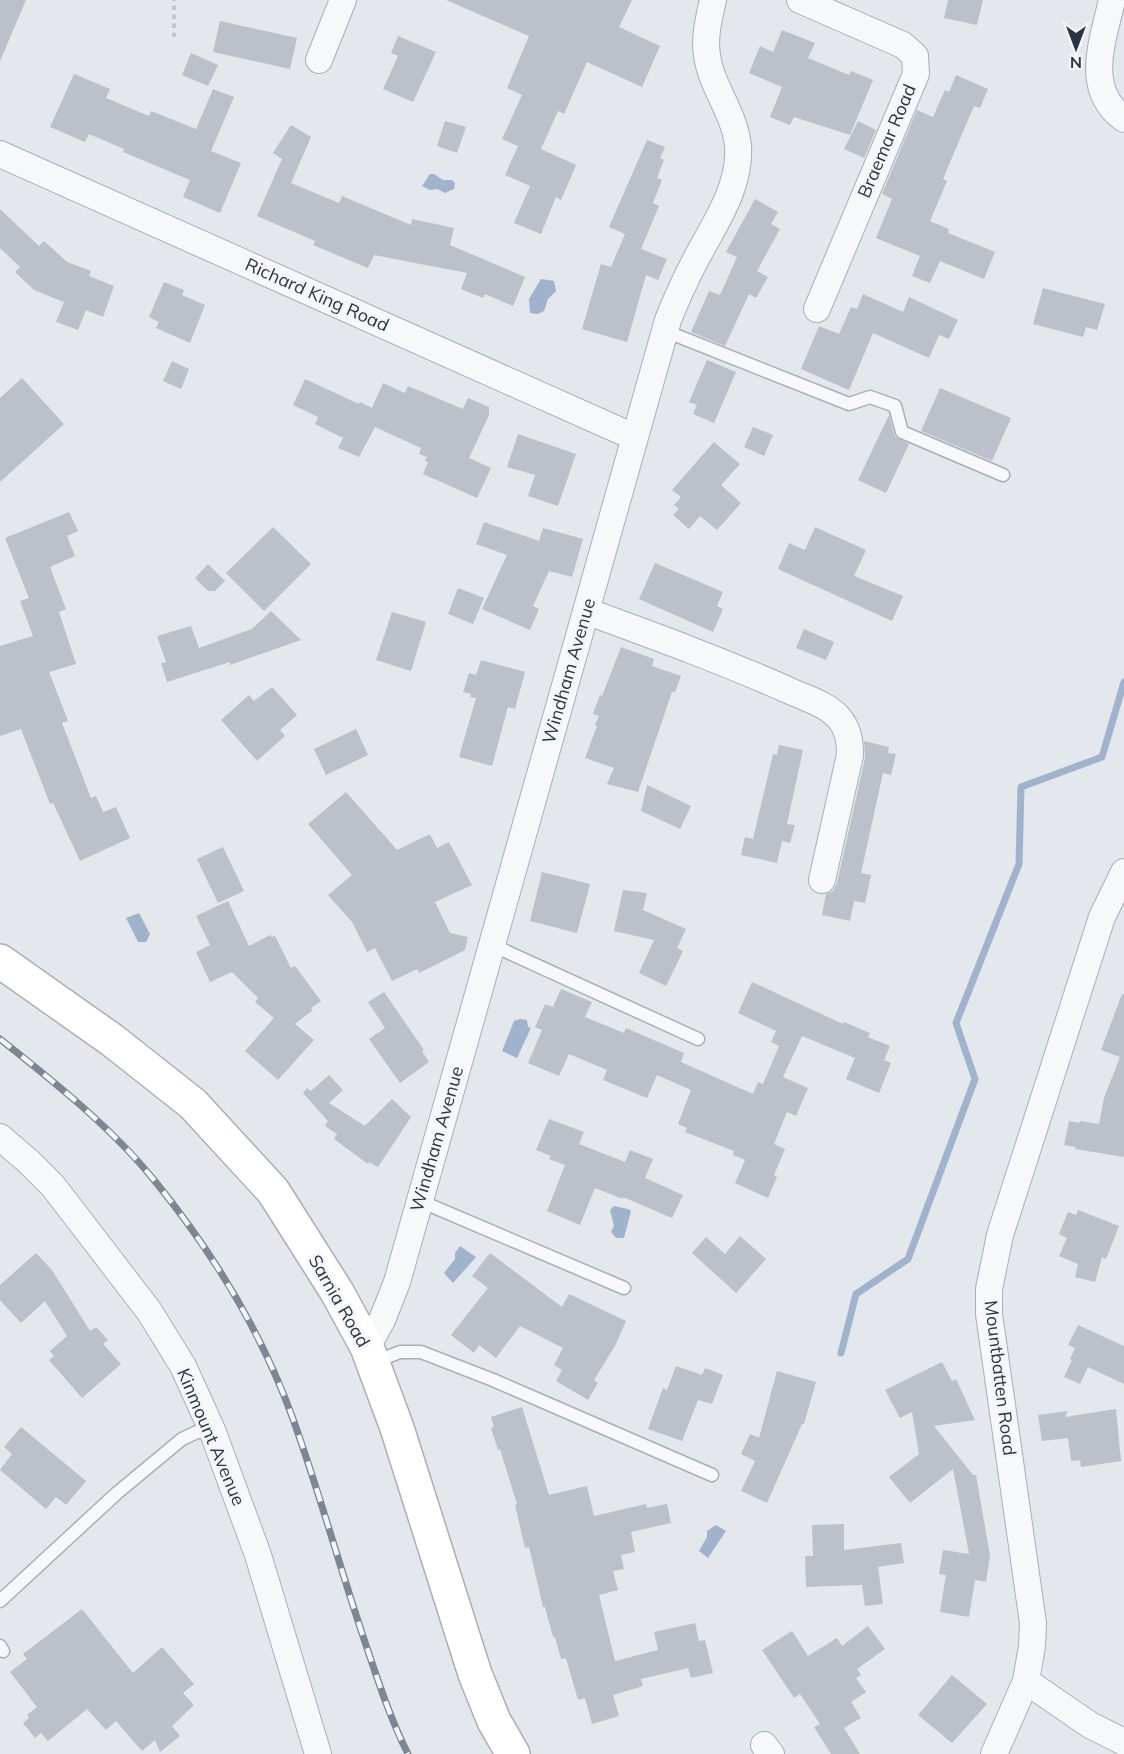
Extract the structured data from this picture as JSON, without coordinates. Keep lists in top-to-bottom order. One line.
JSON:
{"streets":{"main road":["Sarnia Road"],"street":["Braemar Road","Richard King Road","Windham Avenue","Mountbatten Road","Kinmount Avenue"]},"crossings":[["Richard King Road","Windham Avenue"],["Windham Avenue","Sarnia Road"]],"north":"bottom"}
